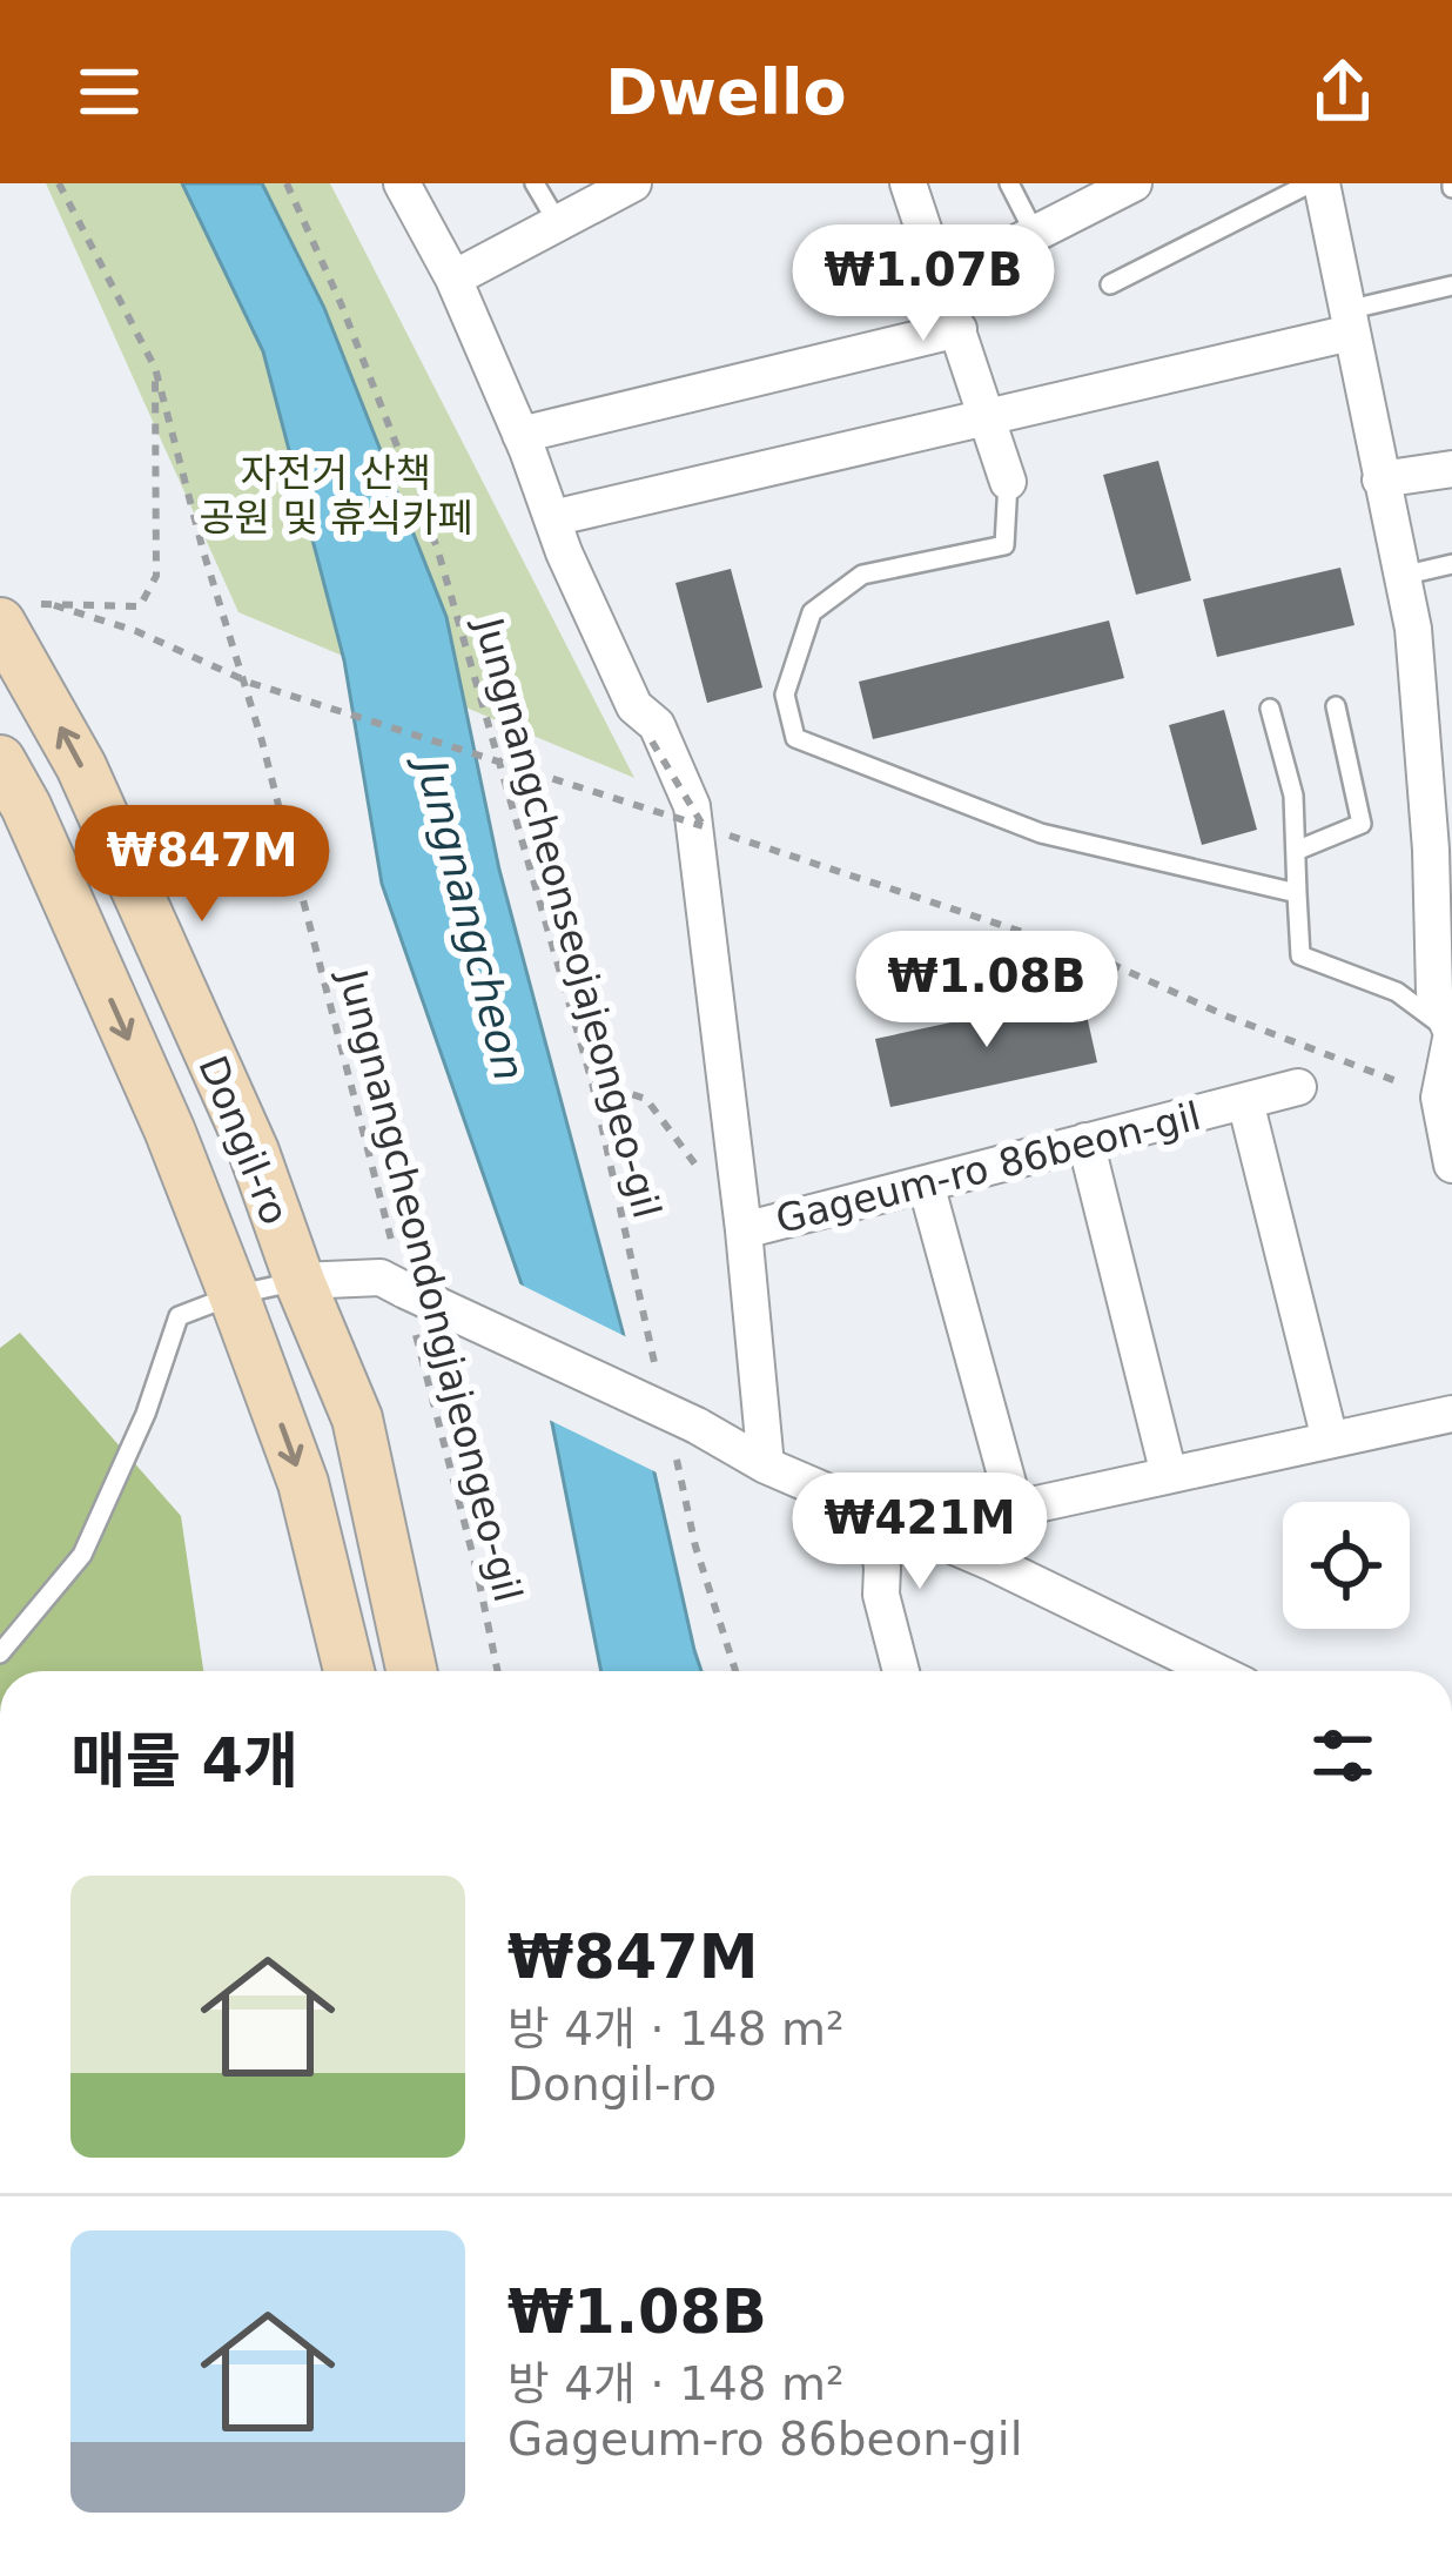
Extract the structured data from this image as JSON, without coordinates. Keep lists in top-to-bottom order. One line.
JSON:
{"streets":{"street":["Dongil-ro","Gageum-ro 86beon-gil"],"path":["Jungnangcheonseojajeongeo-gil","Jungnangcheondongjajeongeo-gil"]},"water":["Jungnangcheon"],"parks":["자전거 산책 공원 및 휴식카페"],"page":{"header":"Dwello","price":["₩1.07B","₩847M","₩1.08B","₩421M"],"heading":"매물 4개","list":[{"name":"₩847M","note":"방 4개 · 148 m² · Dongil-ro"},{"name":"₩1.08B","note":"방 4개 · 148 m² · Gageum-ro 86beon-gil"}]}}
